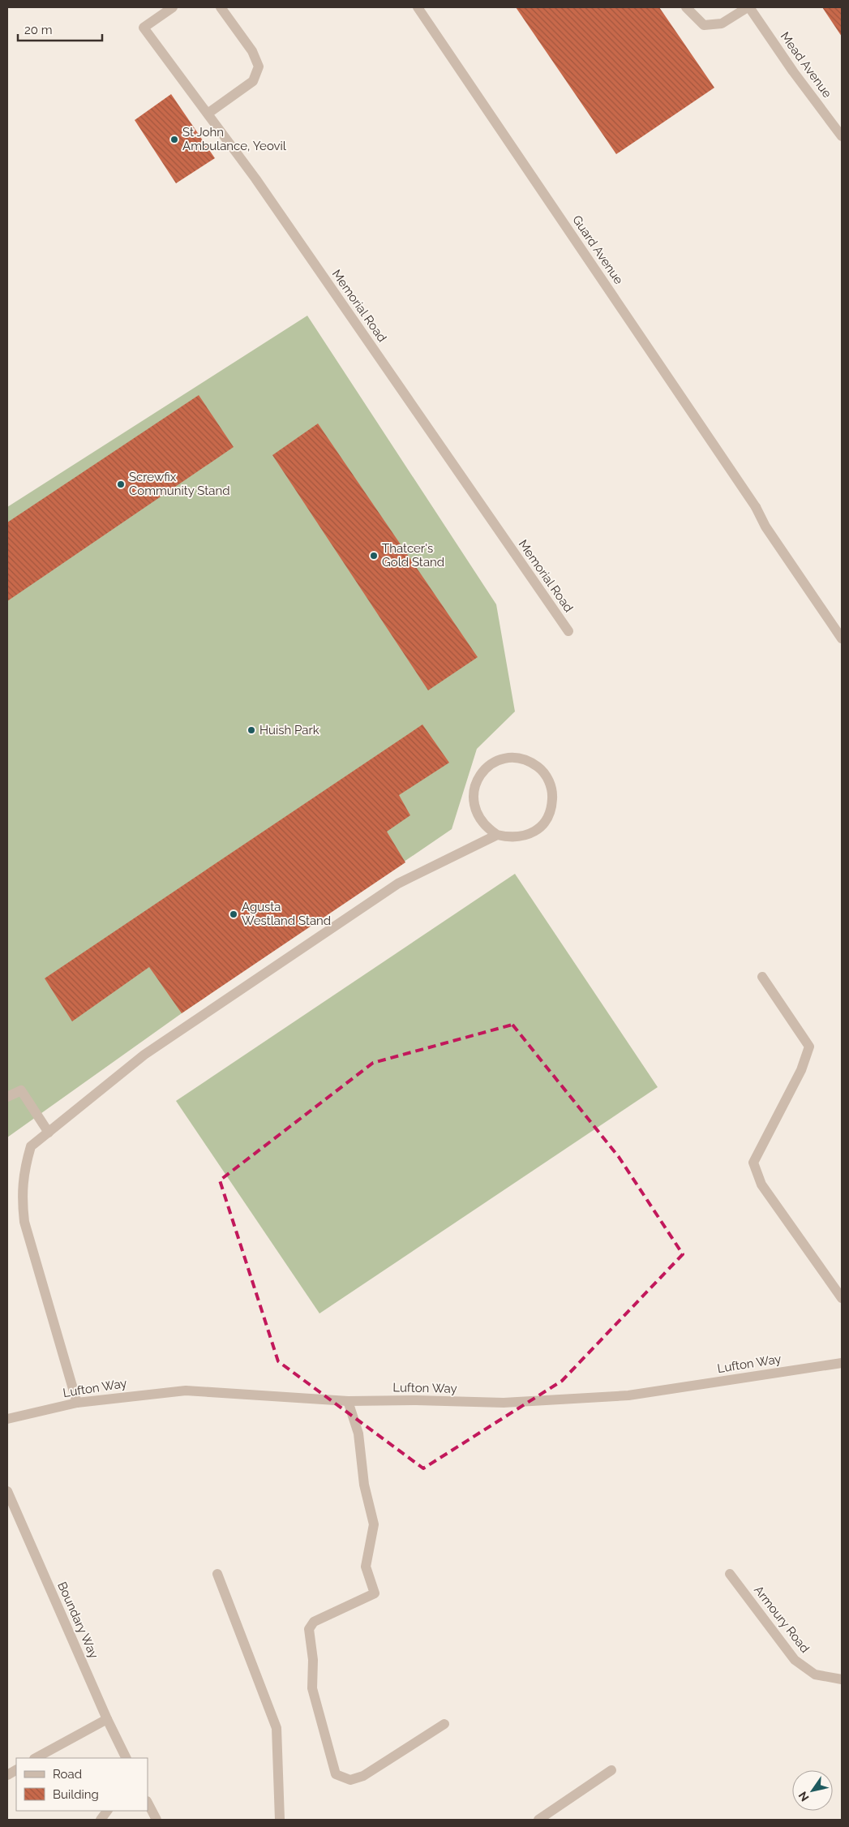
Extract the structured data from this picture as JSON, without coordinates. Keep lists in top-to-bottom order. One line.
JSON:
{"streets":{"street":["Mead Avenue","Guard Avenue","Memorial Road","Lufton Way","Armoury Road","Boundary Way"]},"places":["St John Ambulance, Yeovil","Screwfix Community Stand","Thatcer's Gold Stand","Huish Park","Agusta Westland Stand"],"legend":["Road","Building"],"scale_bar":"20 m","north":"bottom left"}
